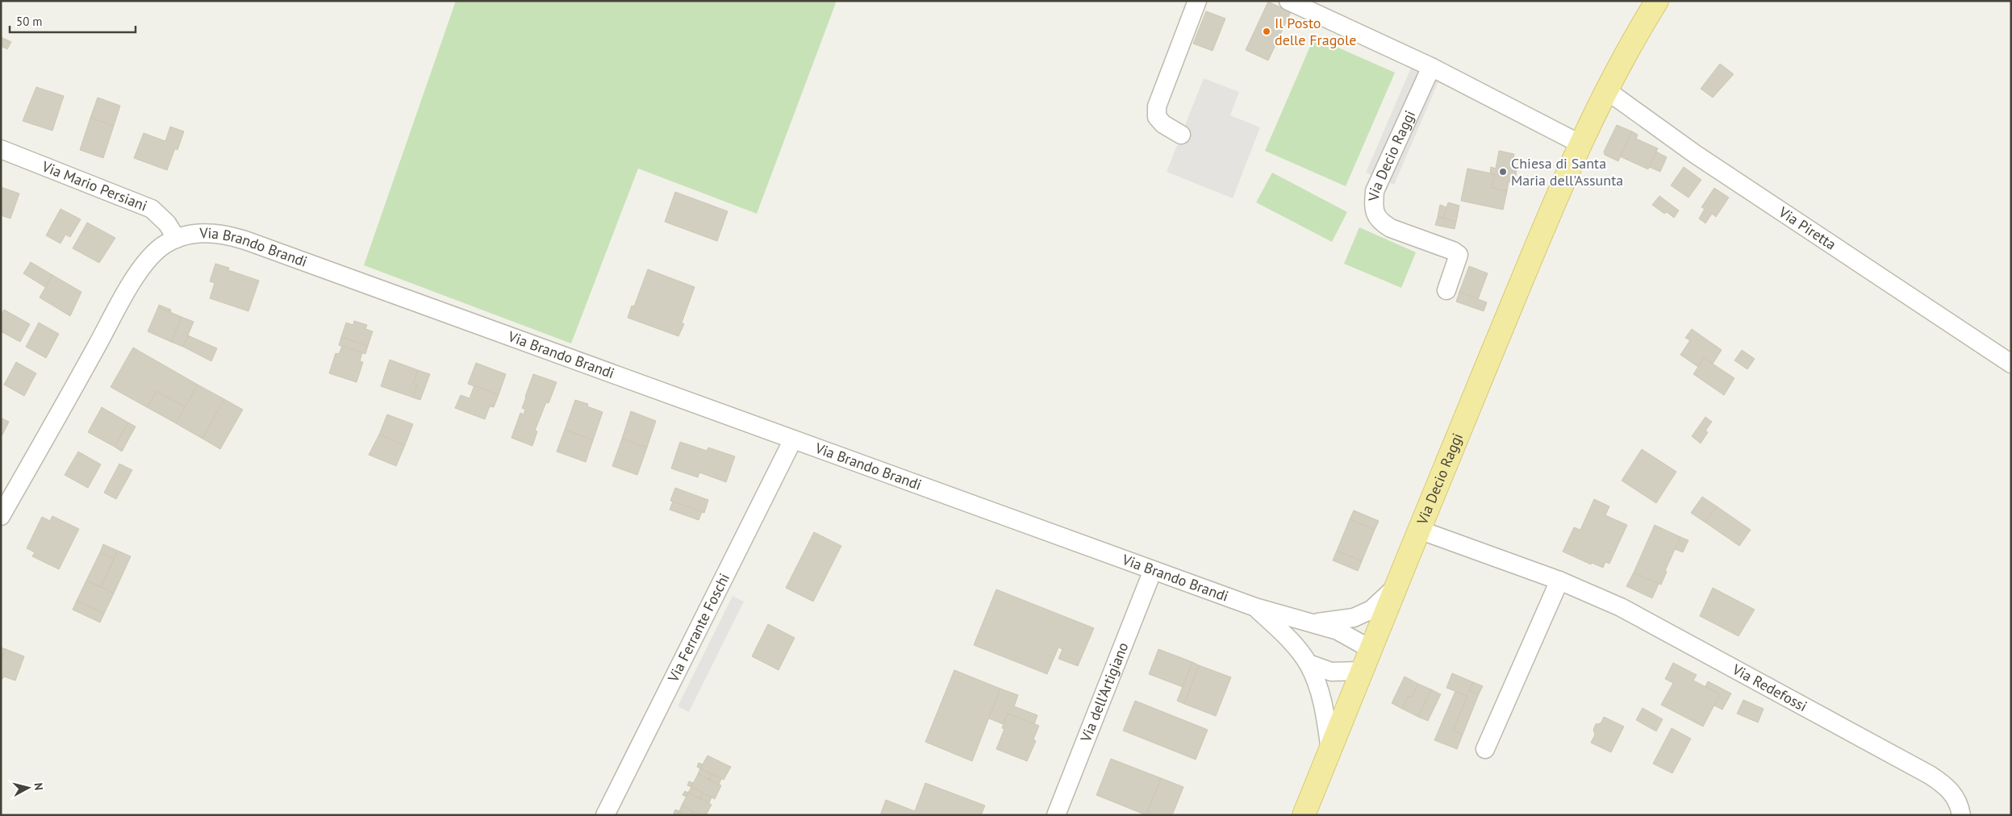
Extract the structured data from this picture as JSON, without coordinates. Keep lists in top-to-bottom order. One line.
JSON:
{"streets":{"main road":["Via Decio Raggi"],"street":["Via Mario Persiani","Via Piretta","Via Brando Brandi","Via Ferrante Foschi","Via Redefossi","Via dell'Artigiano"]},"crossings":[["Via Decio Raggi","Via Piretta"],["Via Decio Raggi","Via Brando Brandi"],["Via Decio Raggi","Via Redefossi"],["Via Mario Persiani","Via Brando Brandi"],["Via Brando Brandi","Via Ferrante Foschi"],["Via Brando Brandi","Via dell'Artigiano"]],"places":["Il Posto delle Fragole","Chiesa di Santa Maria dell'Assunta"],"scale_bar":"50 m","north":"right"}
